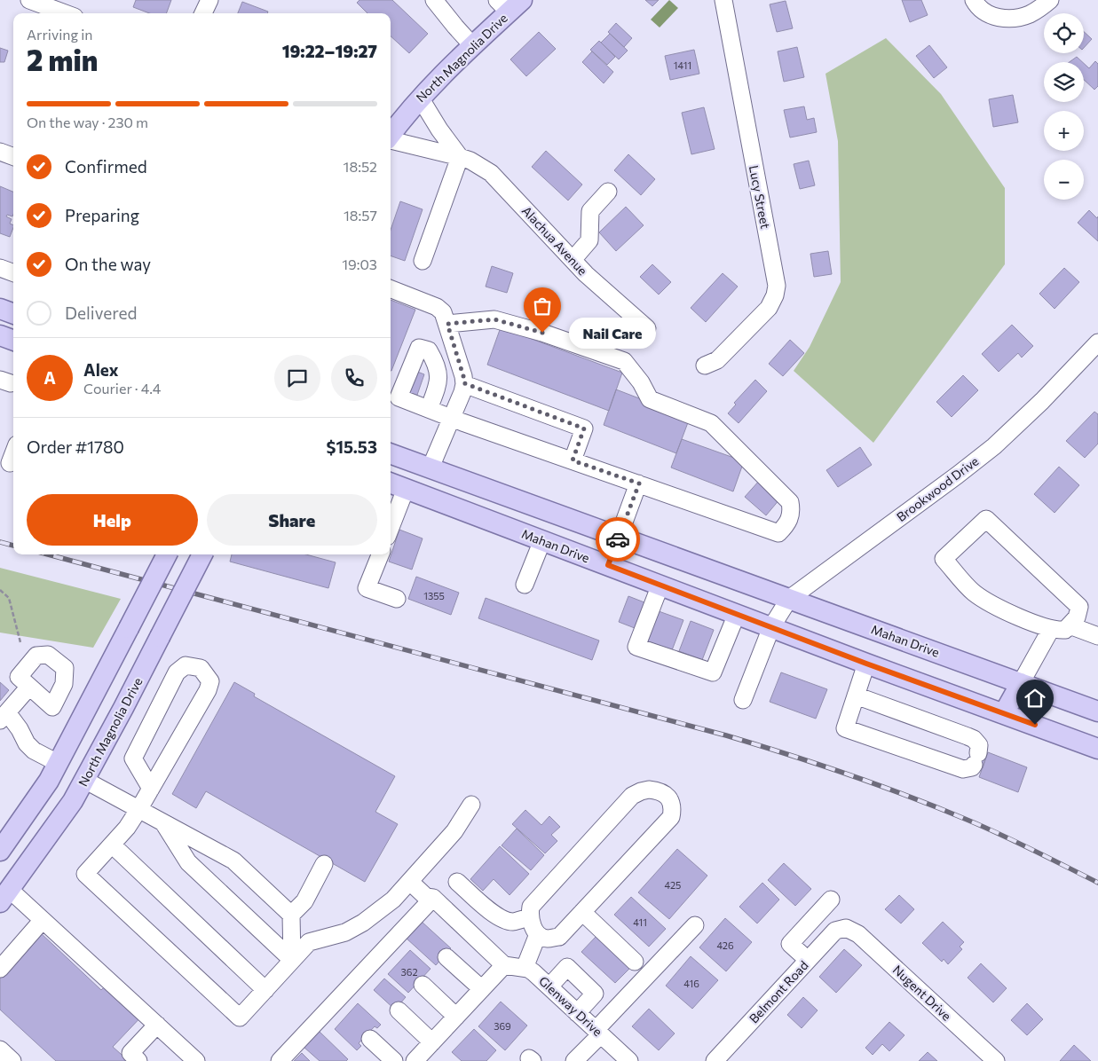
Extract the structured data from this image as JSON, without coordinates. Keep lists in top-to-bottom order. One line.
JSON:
{"streets":{"main road":["North Magnolia Drive","Mahan Drive"],"street":["Lucy Street","Alachua Avenue","Brookwood Drive","Belmont Road","Nugent Drive","Glenway Drive"]},"crossings":[["North Magnolia Drive","Alachua Avenue"],["Brookwood Drive","Mahan Drive"],["Belmont Road","Nugent Drive"]],"places":["Nail Care"],"house_numbers":["1411","1355","425","411","426","362","416","369"],"page":{"map_buttons":["+","−"],"heading":["2 min","Arriving in","19:22–19:27"],"panel":["Alex","Courier · 4.4","Order #1780","$15.53"],"bar":"On the way · 230 m","list":[["Confirmed","18:52"],["Preparing","18:57"],["On the way","19:03"],"Delivered"],"bubble":"Nail Care","round":"A","buttons":["Help","Share"]}}
